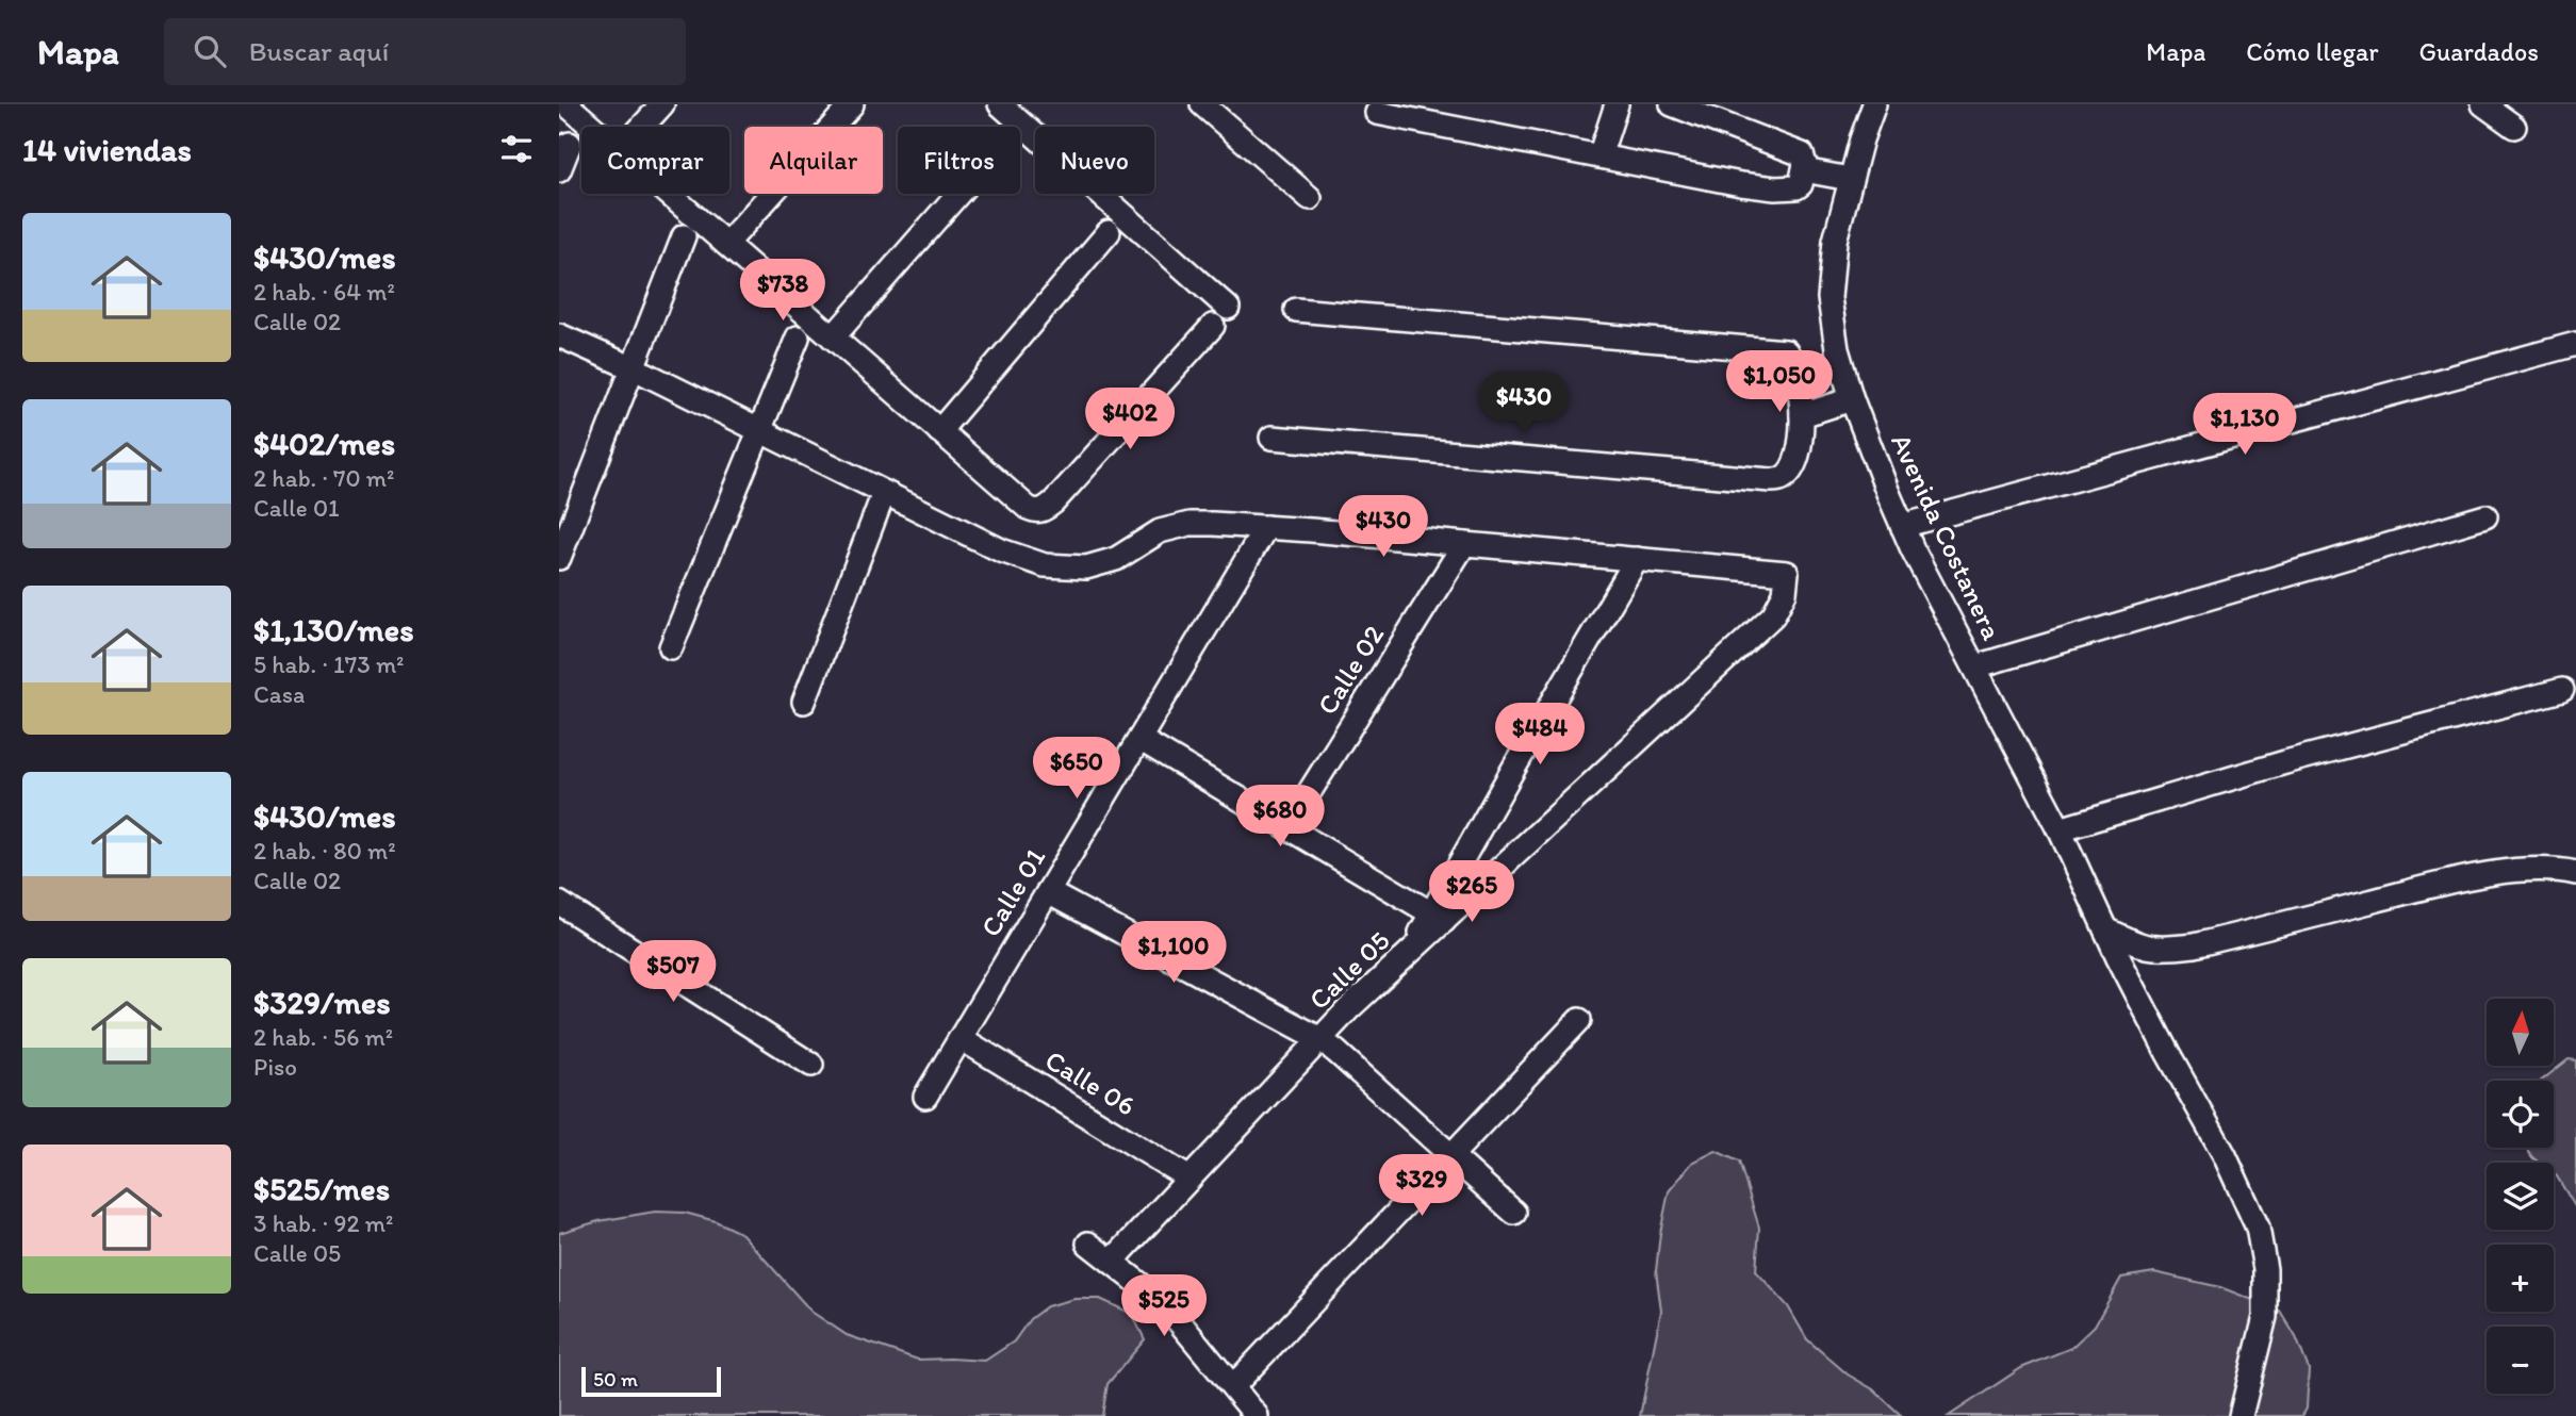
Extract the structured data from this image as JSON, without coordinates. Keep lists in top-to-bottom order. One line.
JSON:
{"streets":{"street":["Avenida Costanera","Calle 02","Calle 01","Calle 05","Calle 06"]},"crossings":[["Calle 01","Calle 06"],["Calle 05","Calle 06"]],"scale_bar":"50 m","north":"top","page":{"header":"Mapa","search":"Buscar aquí","nav":["Mapa","Cómo llegar","Guardados"],"heading":"14 viviendas","chip":["Comprar","Alquilar","Filtros","Nuevo"],"list":[{"name":"$430/mes","note":"2 hab. · 64 m² · Calle 02"},{"name":"$402/mes","note":"2 hab. · 70 m² · Calle 01"},{"name":"$1,130/mes","note":"5 hab. · 173 m² · Casa"},{"name":"$430/mes","note":"2 hab. · 80 m² · Calle 02"},{"name":"$329/mes","note":"2 hab. · 56 m² · Piso"},{"name":"$525/mes","note":"3 hab. · 92 m² · Calle 05"}],"price":["$738","$1,050","$430","$402","$1,130","$430","$484","$650","$680","$265","$1,100","$507","$329","$525"],"map_buttons":["+","−"],"scale":"50 m"}}
